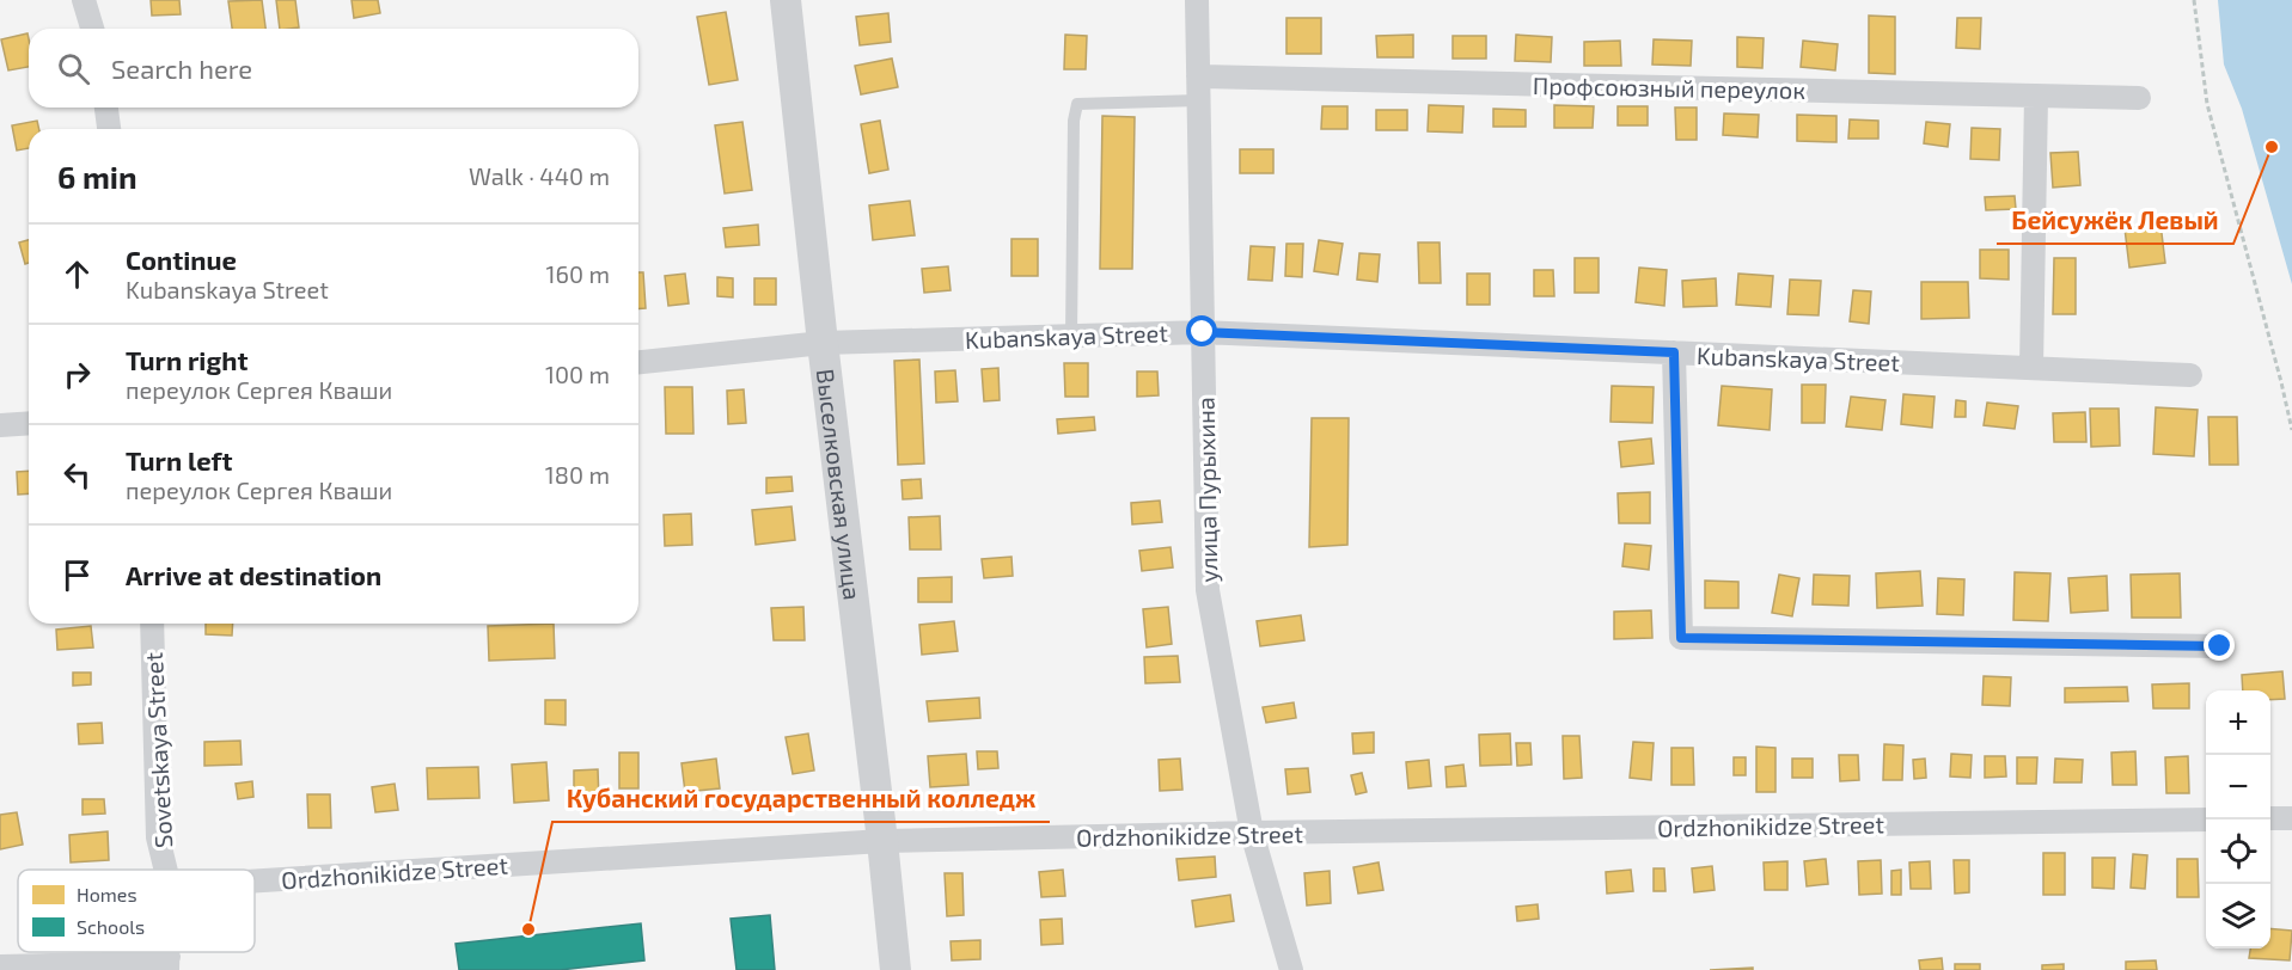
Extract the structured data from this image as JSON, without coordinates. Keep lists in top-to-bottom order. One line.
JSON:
{"streets":{"street":["Профсоюзный переулок","Kubanskaya Street","Выселковская улица","улица Пурыхина","Sovetskaya Street","Ordzhonikidze Street"]},"crossings":[["Профсоюзный переулок","улица Пурыхина"],["Kubanskaya Street","Выселковская улица"],["Kubanskaya Street","улица Пурыхина"],["Выселковская улица","Ordzhonikidze Street"],["улица Пурыхина","Ordzhonikidze Street"]],"places":["Бейсужёк Левый","Кубанский государственный колледж"],"legend":["Homes","Schools"],"page":{"search":"Search here","heading":["6 min","Walk · 440 m"],"list":[["Continue","Kubanskaya Street","160 m"],["Turn right","переулок Сергея Кваши","100 m"],["Turn left","переулок Сергея Кваши","180 m"],"Arrive at destination"],"map_buttons":["+","−"]}}
